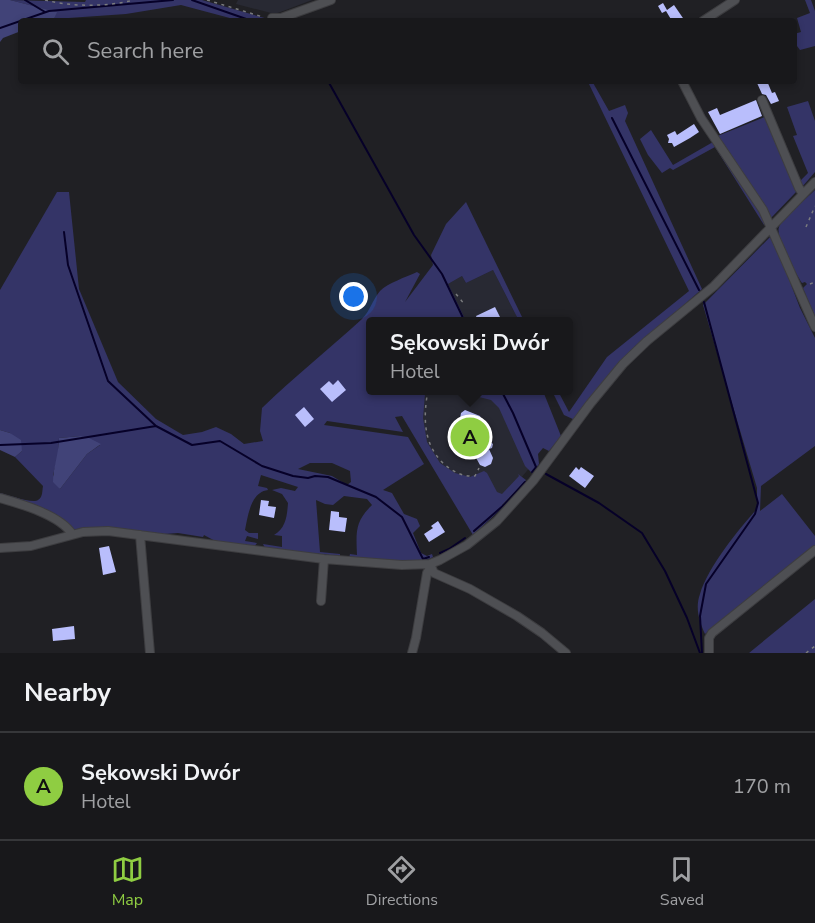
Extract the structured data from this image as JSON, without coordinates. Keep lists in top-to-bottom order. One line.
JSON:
{"page":{"search":"Search here","popup":["Sękowski Dwór","Hotel"],"pins":"A","heading":"Nearby","list":[{"mark":"A","name":"Sękowski Dwór","note":"Hotel","value":"170 m"}],"nav":["Map","Directions","Saved"]}}
